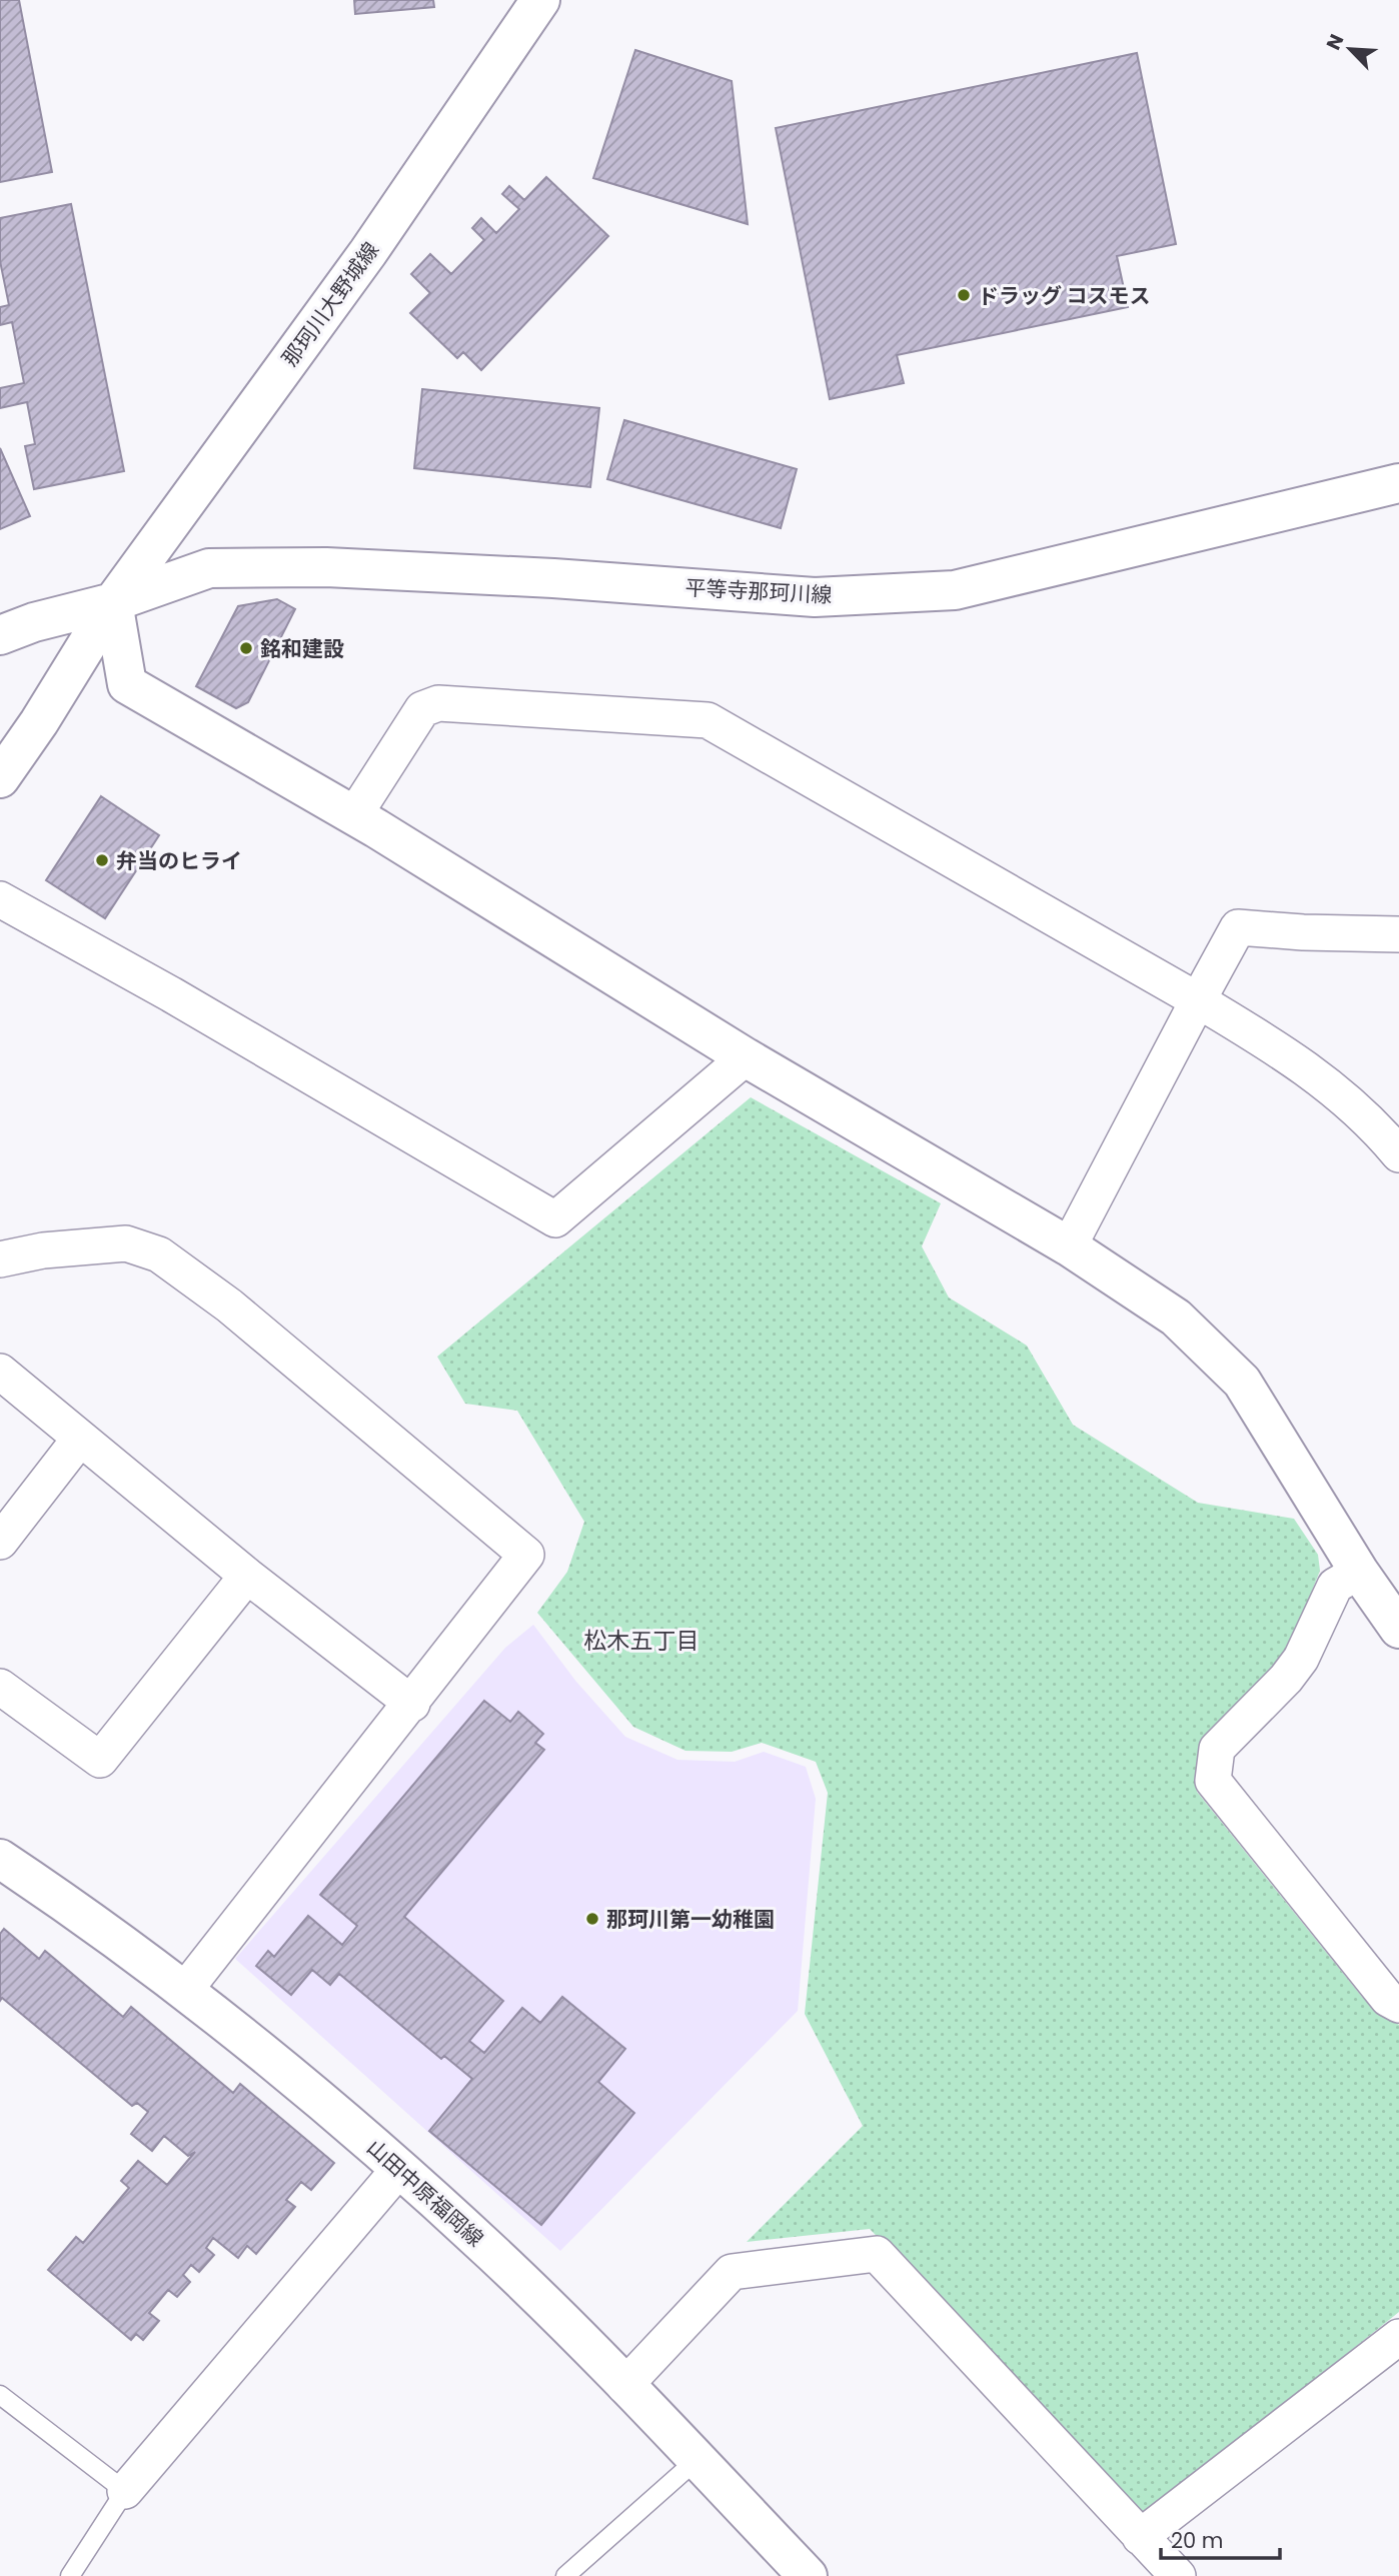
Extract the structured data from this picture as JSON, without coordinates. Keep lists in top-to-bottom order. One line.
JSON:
{"streets":{"main road":["那珂川大野城線","平等寺那珂川線","山田中原福岡線"]},"crossings":[["那珂川大野城線","平等寺那珂川線"]],"districts":["松木五丁目"],"places":["ドラッグ コスモス","銘和建設","弁当のヒライ","那珂川第一幼稚園"],"scale_bar":"20 m","north":"top left"}
